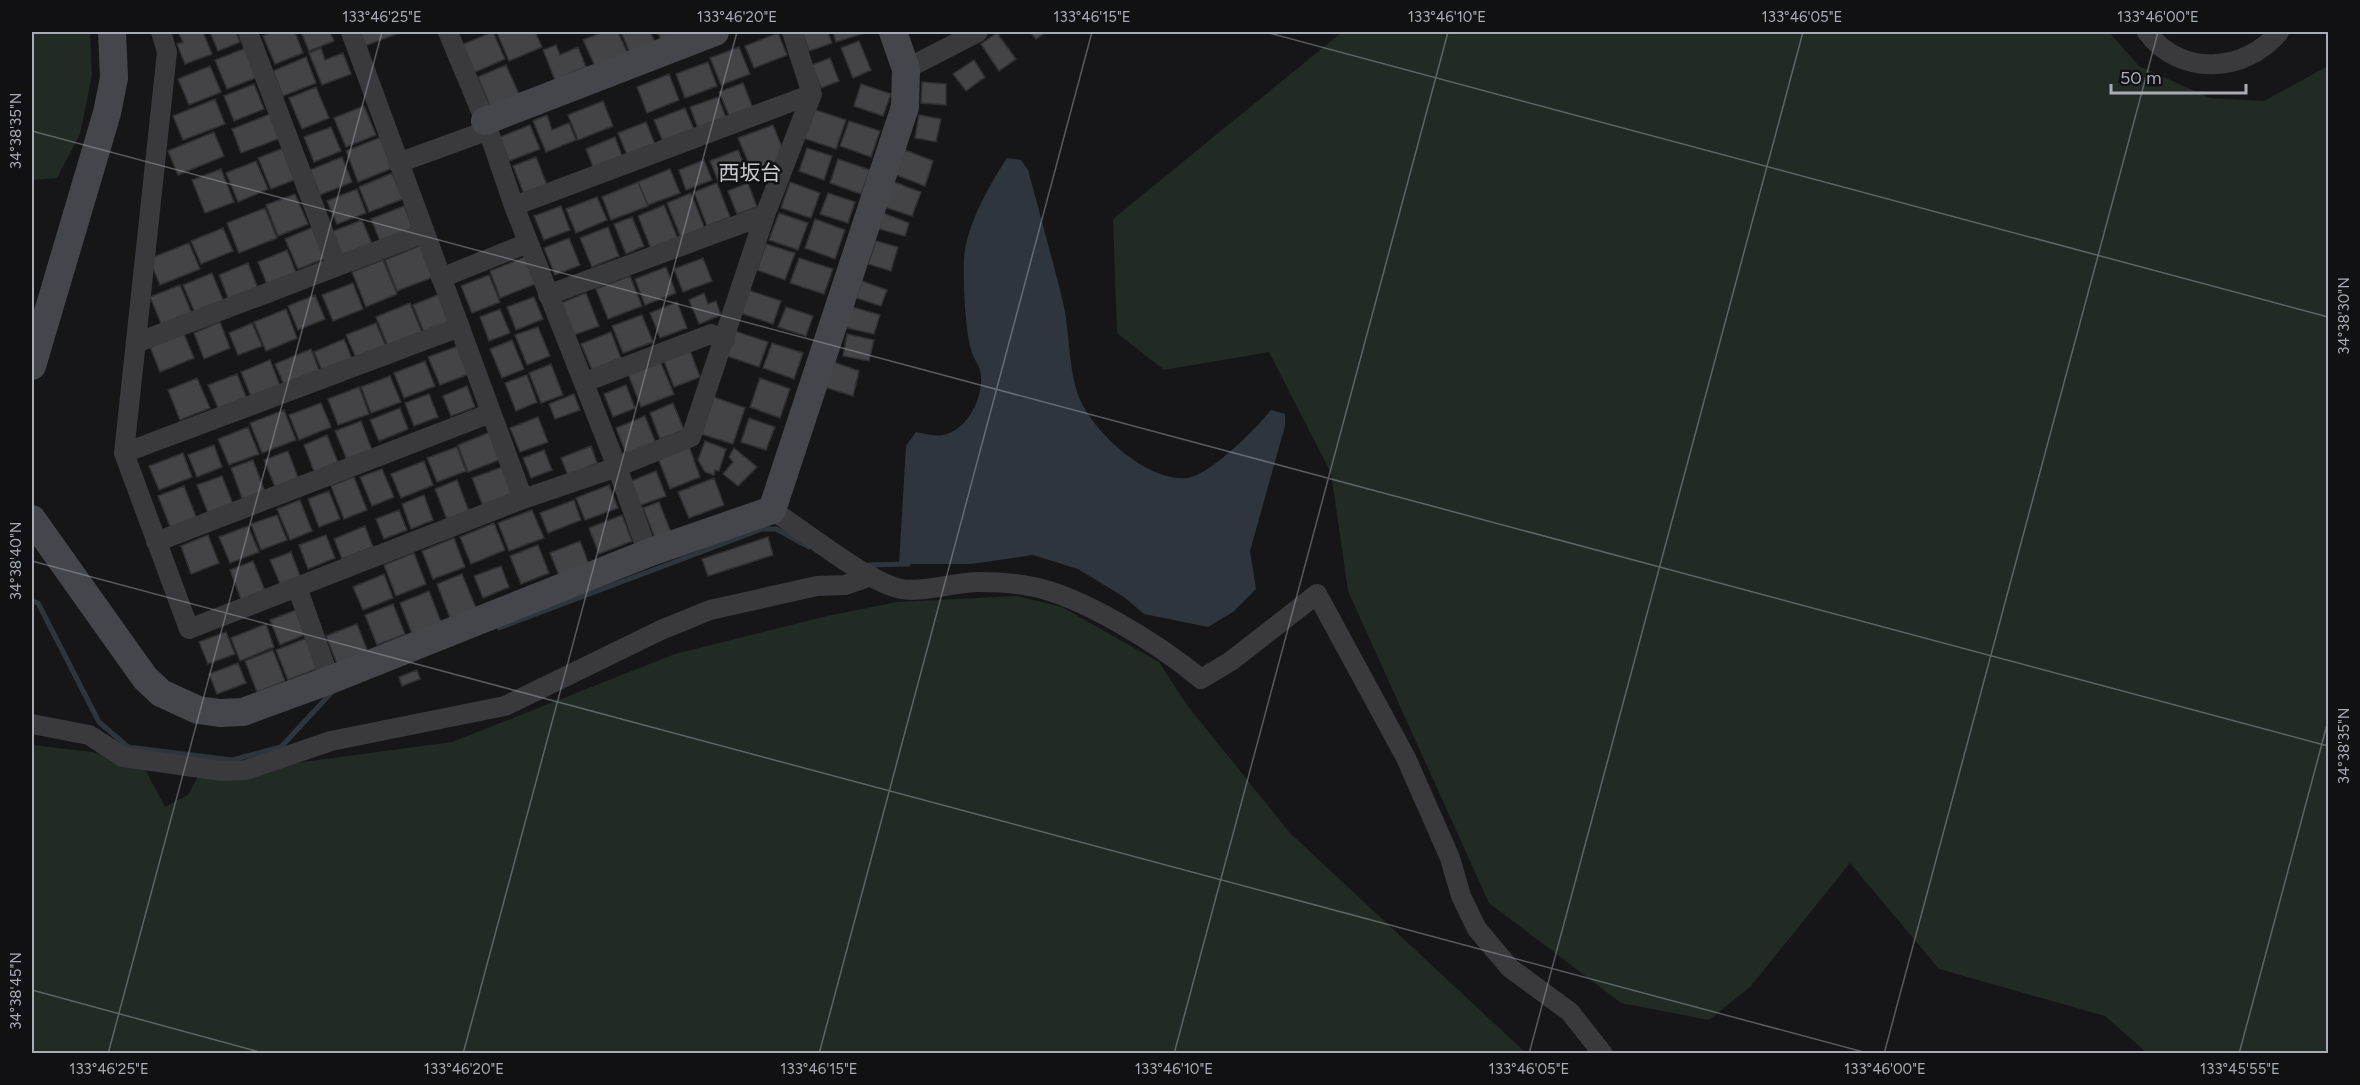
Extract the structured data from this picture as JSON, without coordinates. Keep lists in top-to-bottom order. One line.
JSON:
{"districts":["西坂台"],"scale_bar":"50 m","coordinates":["133°46'25\"E","133°46'20\"E","133°46'15\"E","133°46'10\"E","133°46'05\"E","133°46'00\"E","34°38'35\"N","34°38'30\"N","34°38'40\"N","34°38'45\"N","133°45'55\"E"]}
